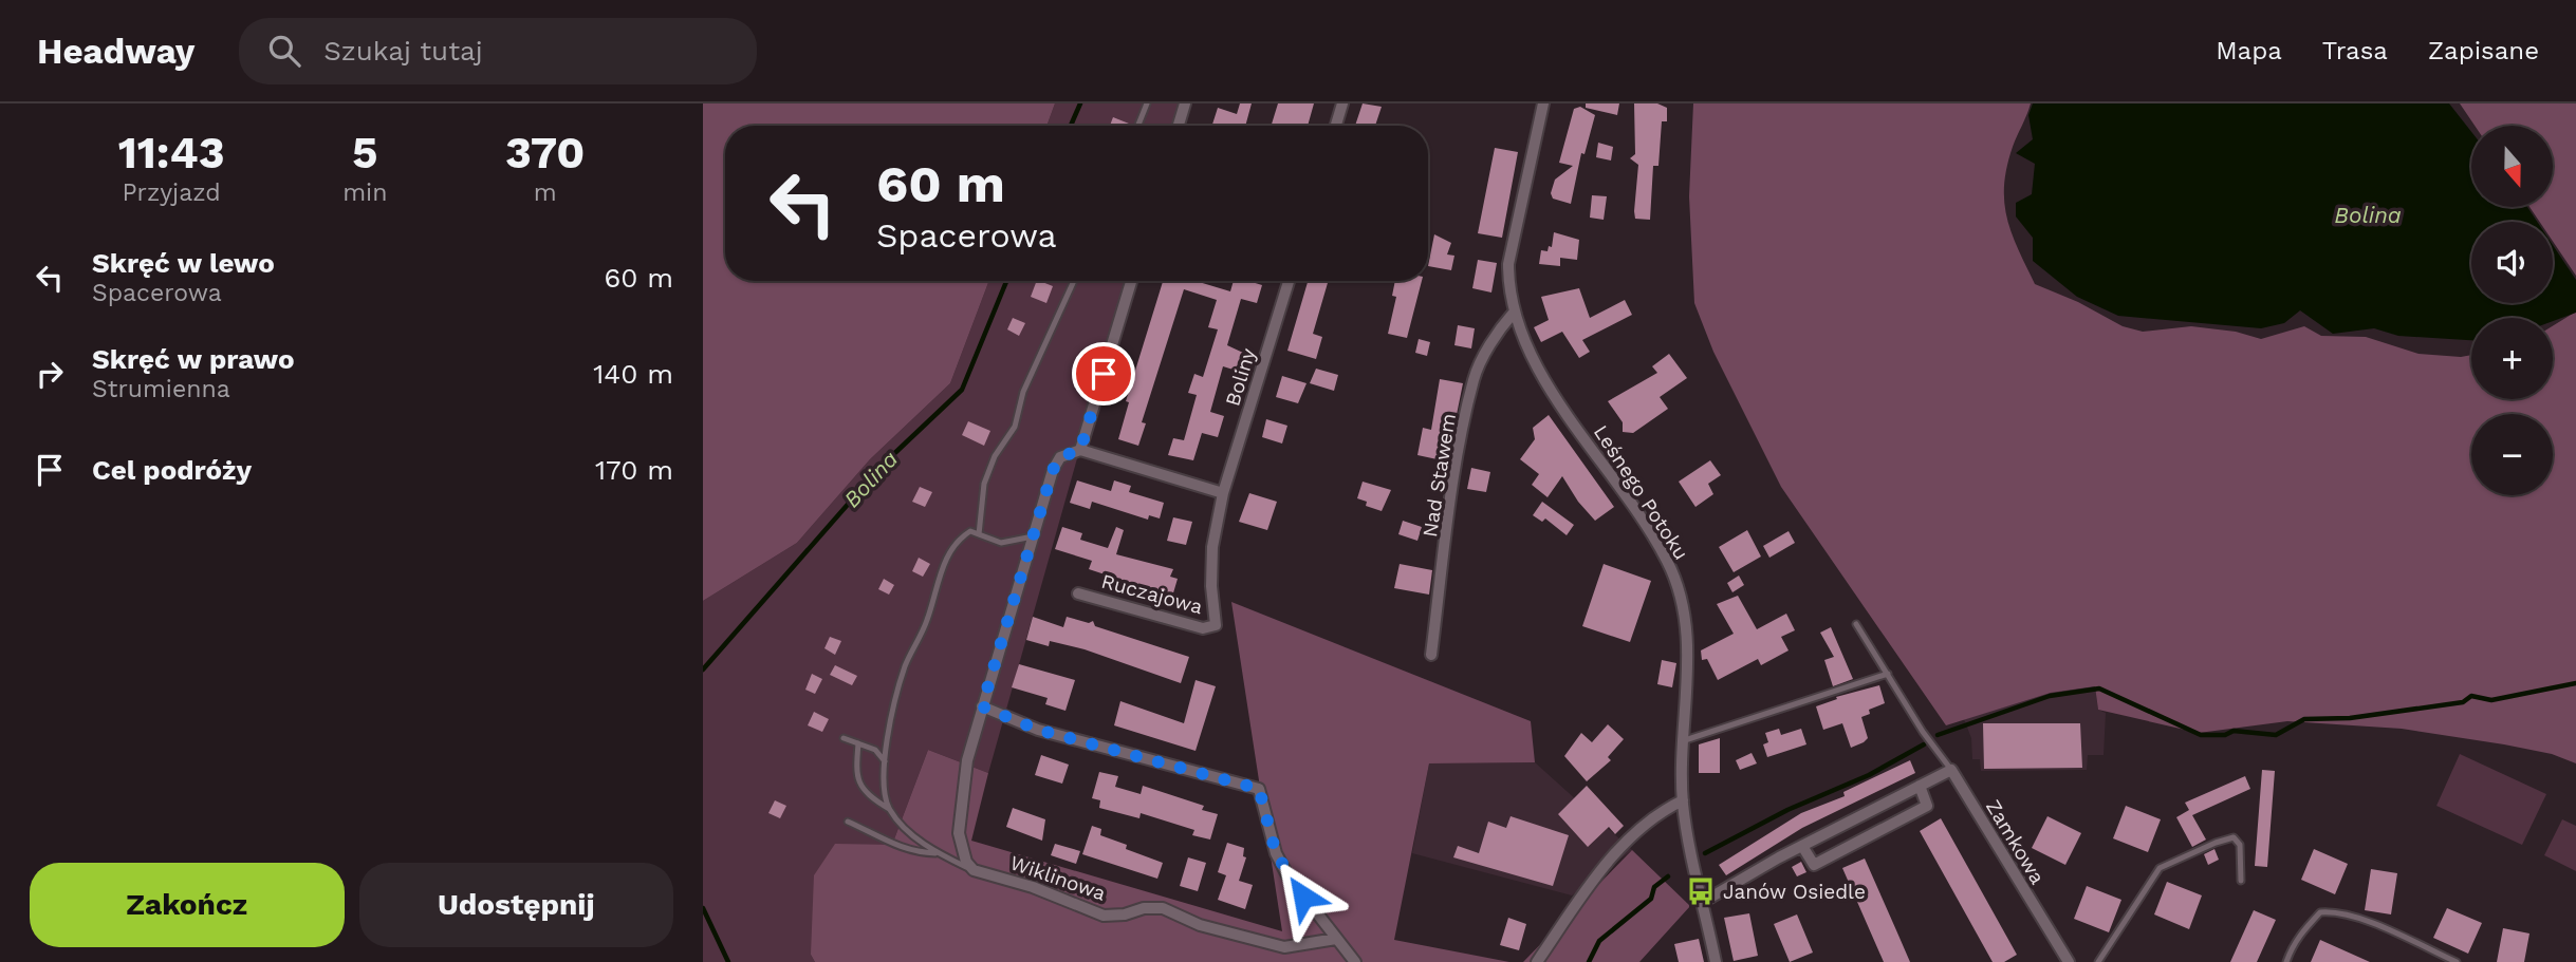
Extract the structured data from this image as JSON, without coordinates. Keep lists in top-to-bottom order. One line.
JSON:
{"streets":{"street":["Boliny","Nad Stawem","Leśnego Potoku","Ruczajowa","Zamkowa","Wiklinowa"]},"crossings":[["Boliny","Ruczajowa"],["Nad Stawem","Leśnego Potoku"]],"water":["Bolina"],"places":{"bus stop":["Janów Osiedle"]},"north":"bottom","page":{"header":"Headway","search":"Szukaj tutaj","nav":["Mapa","Trasa","Zapisane"],"eta":["11:43","Przyjazd","5","min","370","m"],"map_buttons":["+","−"],"turn":["60 m","Spacerowa"],"list":[{"name":"Skręć w lewo","note":"Spacerowa","value":"60 m"},{"name":"Skręć w prawo","note":"Strumienna","value":"140 m"},{"name":"Cel podróży","value":"170 m"}],"buttons":["Zakończ","Udostępnij"]}}
